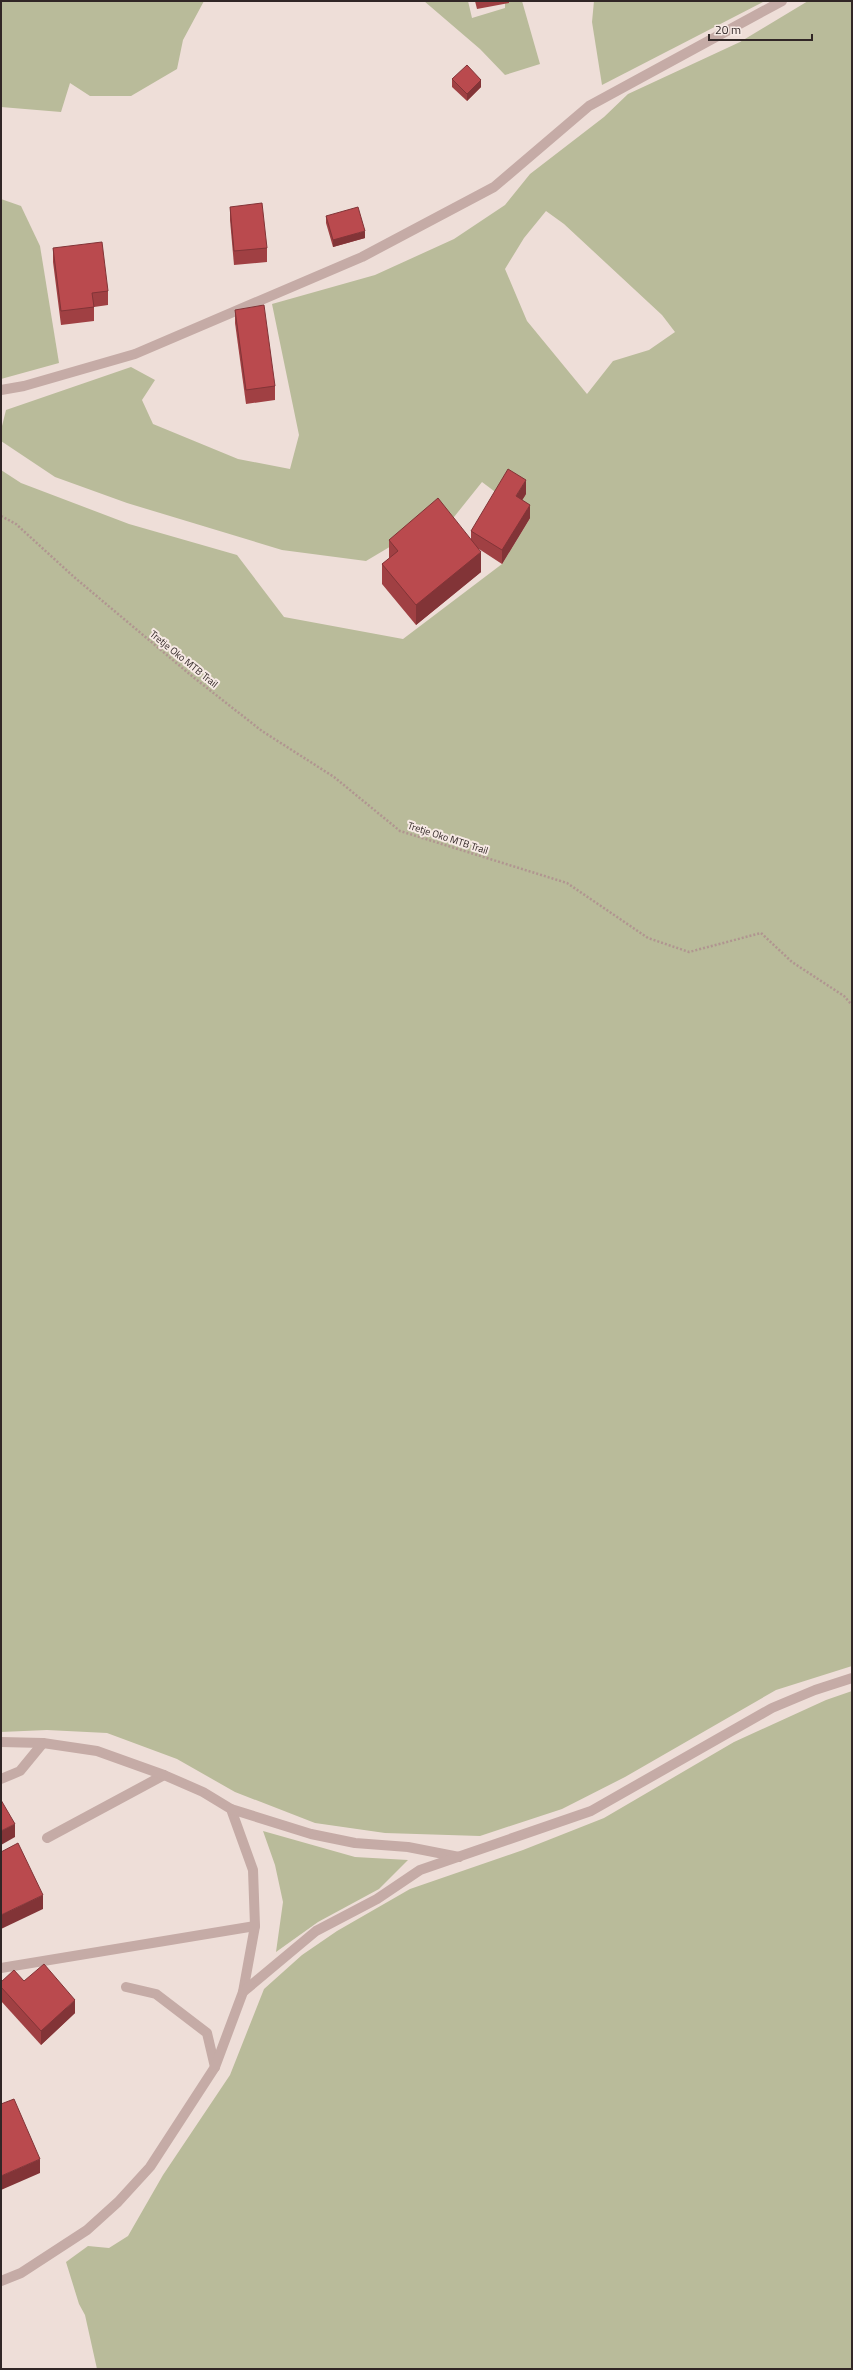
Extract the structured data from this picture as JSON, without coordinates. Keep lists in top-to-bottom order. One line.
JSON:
{"streets":{"path":["Tretje Oko MTB Trail"]},"scale_bar":"20 m"}
